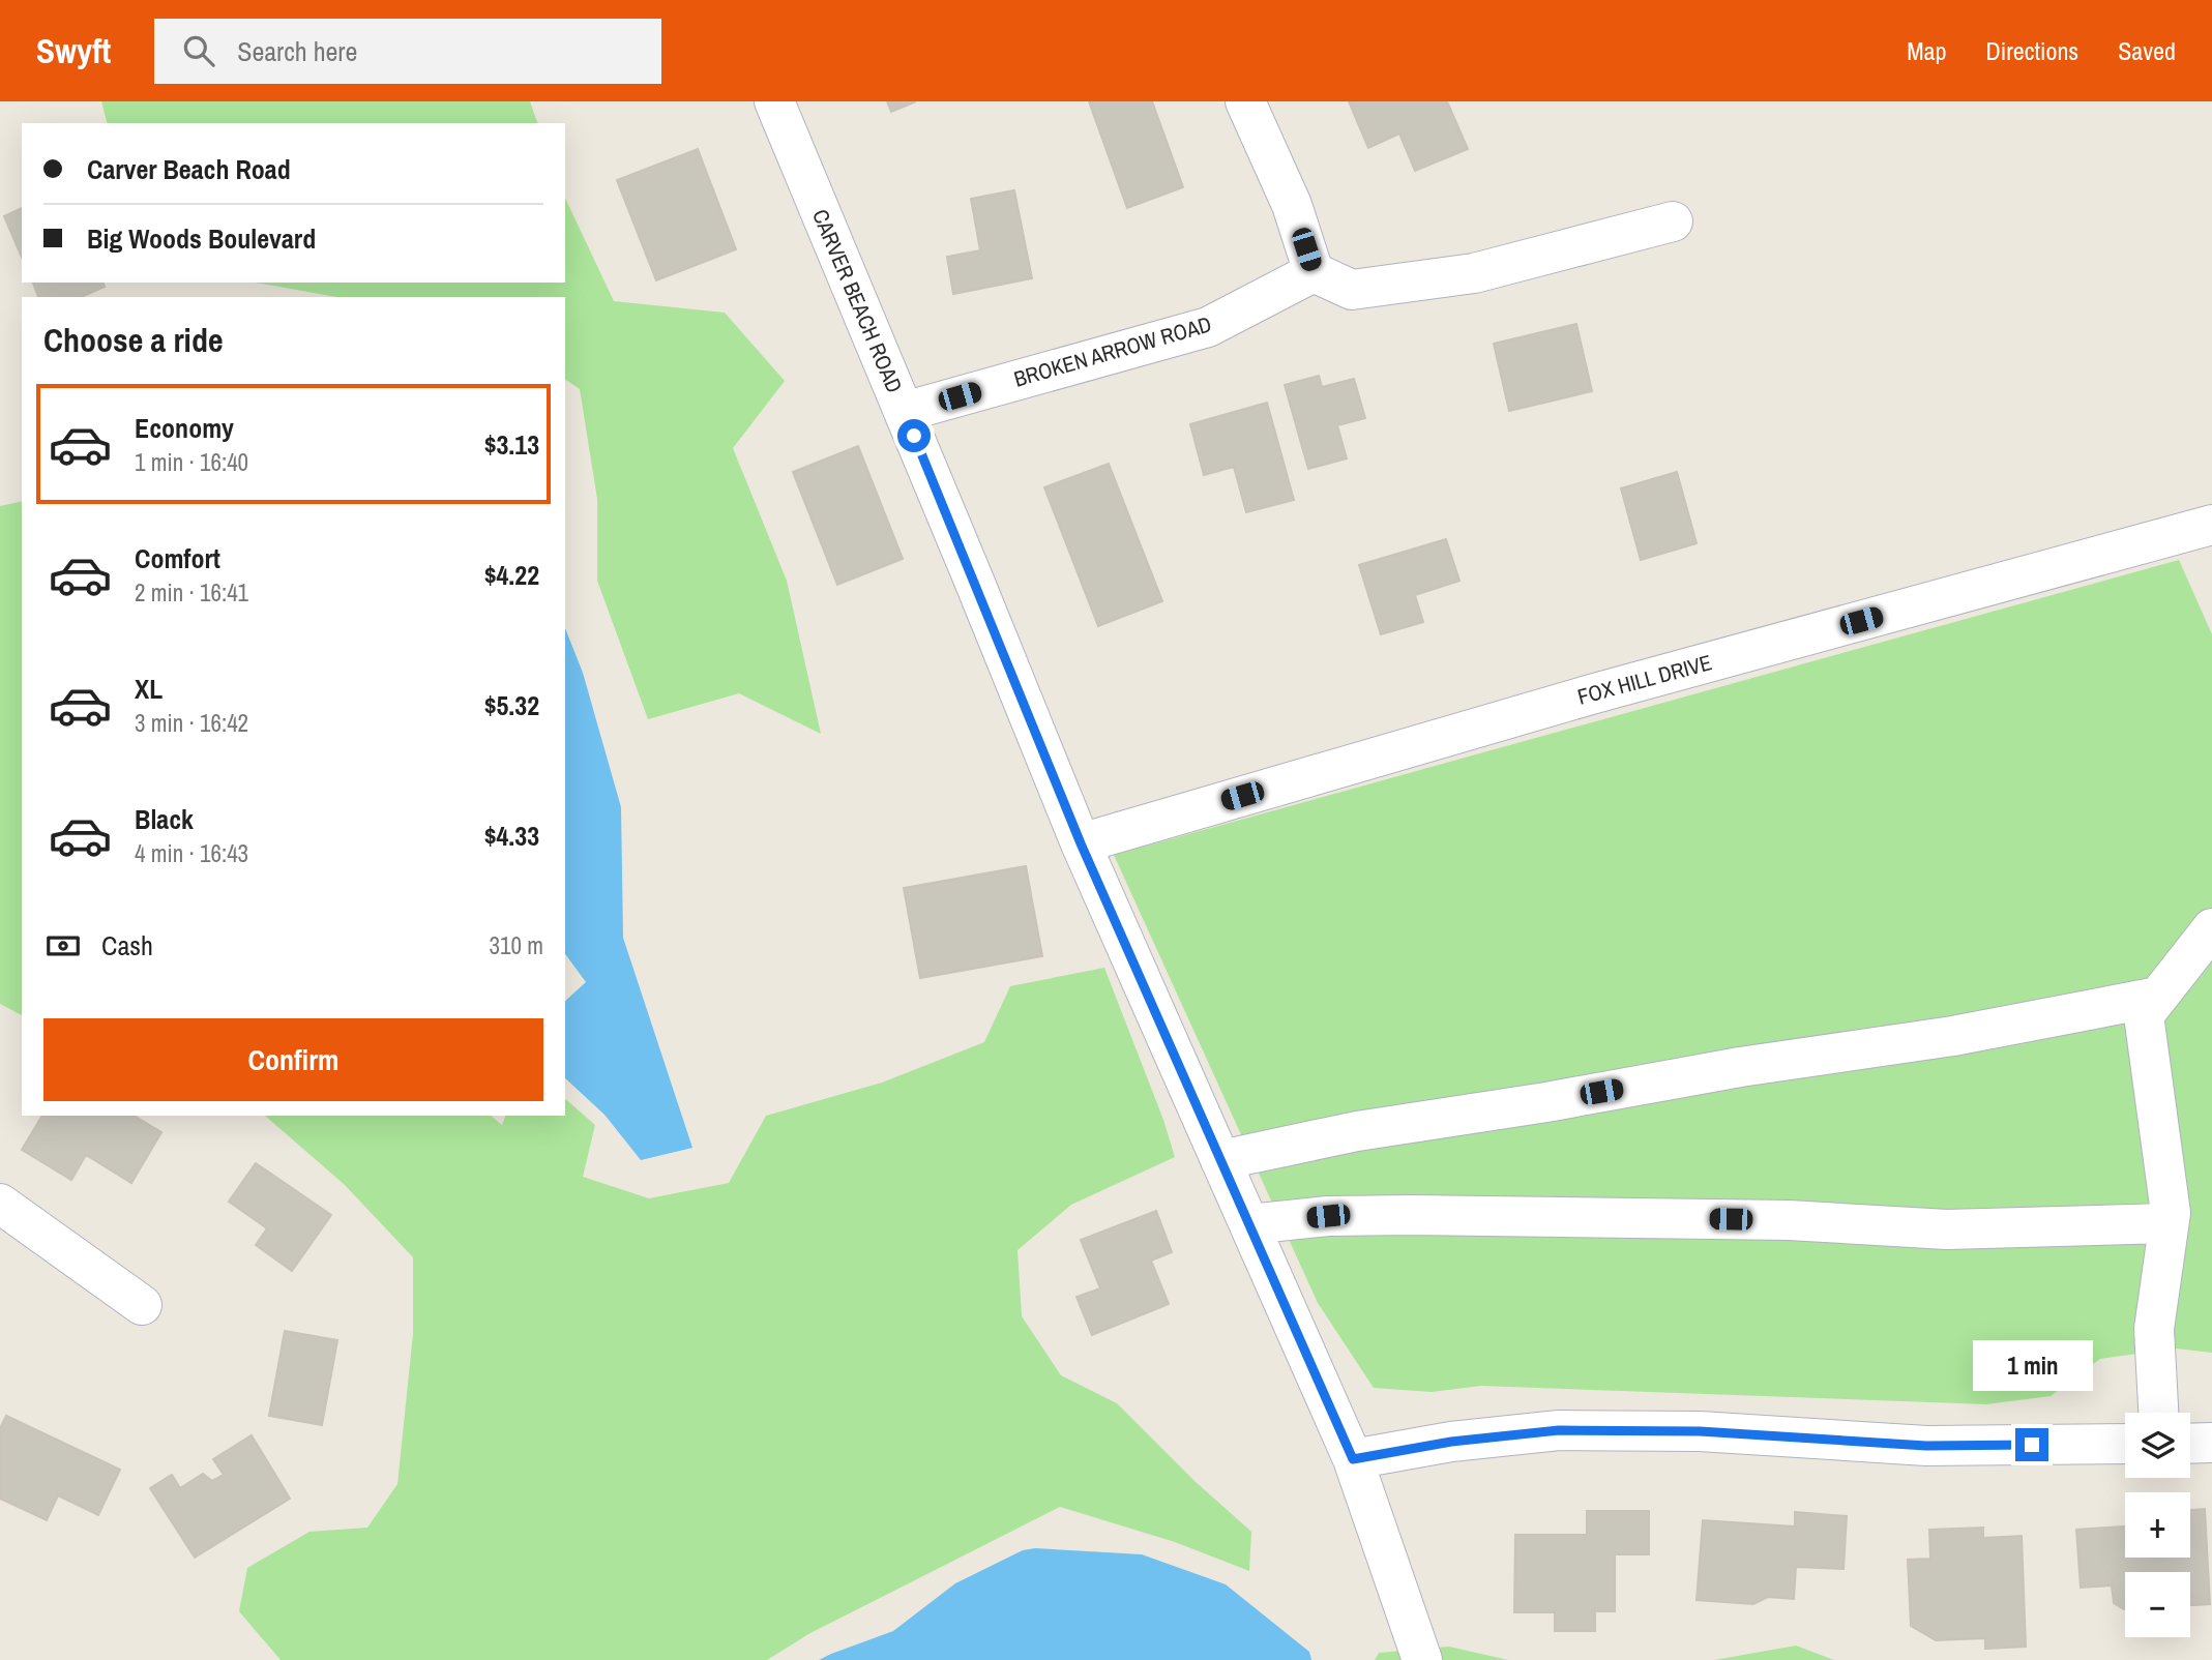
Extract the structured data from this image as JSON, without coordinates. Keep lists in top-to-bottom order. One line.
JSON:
{"streets":{"street":["CARVER BEACH ROAD","BROKEN ARROW ROAD","FOX HILL DRIVE"]},"crossings":[["CARVER BEACH ROAD","BROKEN ARROW ROAD"],["CARVER BEACH ROAD","FOX HILL DRIVE"]],"page":{"header":"Swyft","search":"Search here","nav":["Map","Directions","Saved"],"banner":["Carver Beach Road","Big Woods Boulevard"],"heading":"Choose a ride","list":[{"name":"Economy","note":"1 min · 16:40","value":"$3.13"},{"name":"Comfort","note":"2 min · 16:41","value":"$4.22"},{"name":"XL","note":"3 min · 16:42","value":"$5.32"},{"name":"Black","note":"4 min · 16:43","value":"$4.33"}],"pay":["Cash","310 m"],"buttons":"Confirm","bubble":"1 min","map_buttons":["+","−"]}}
